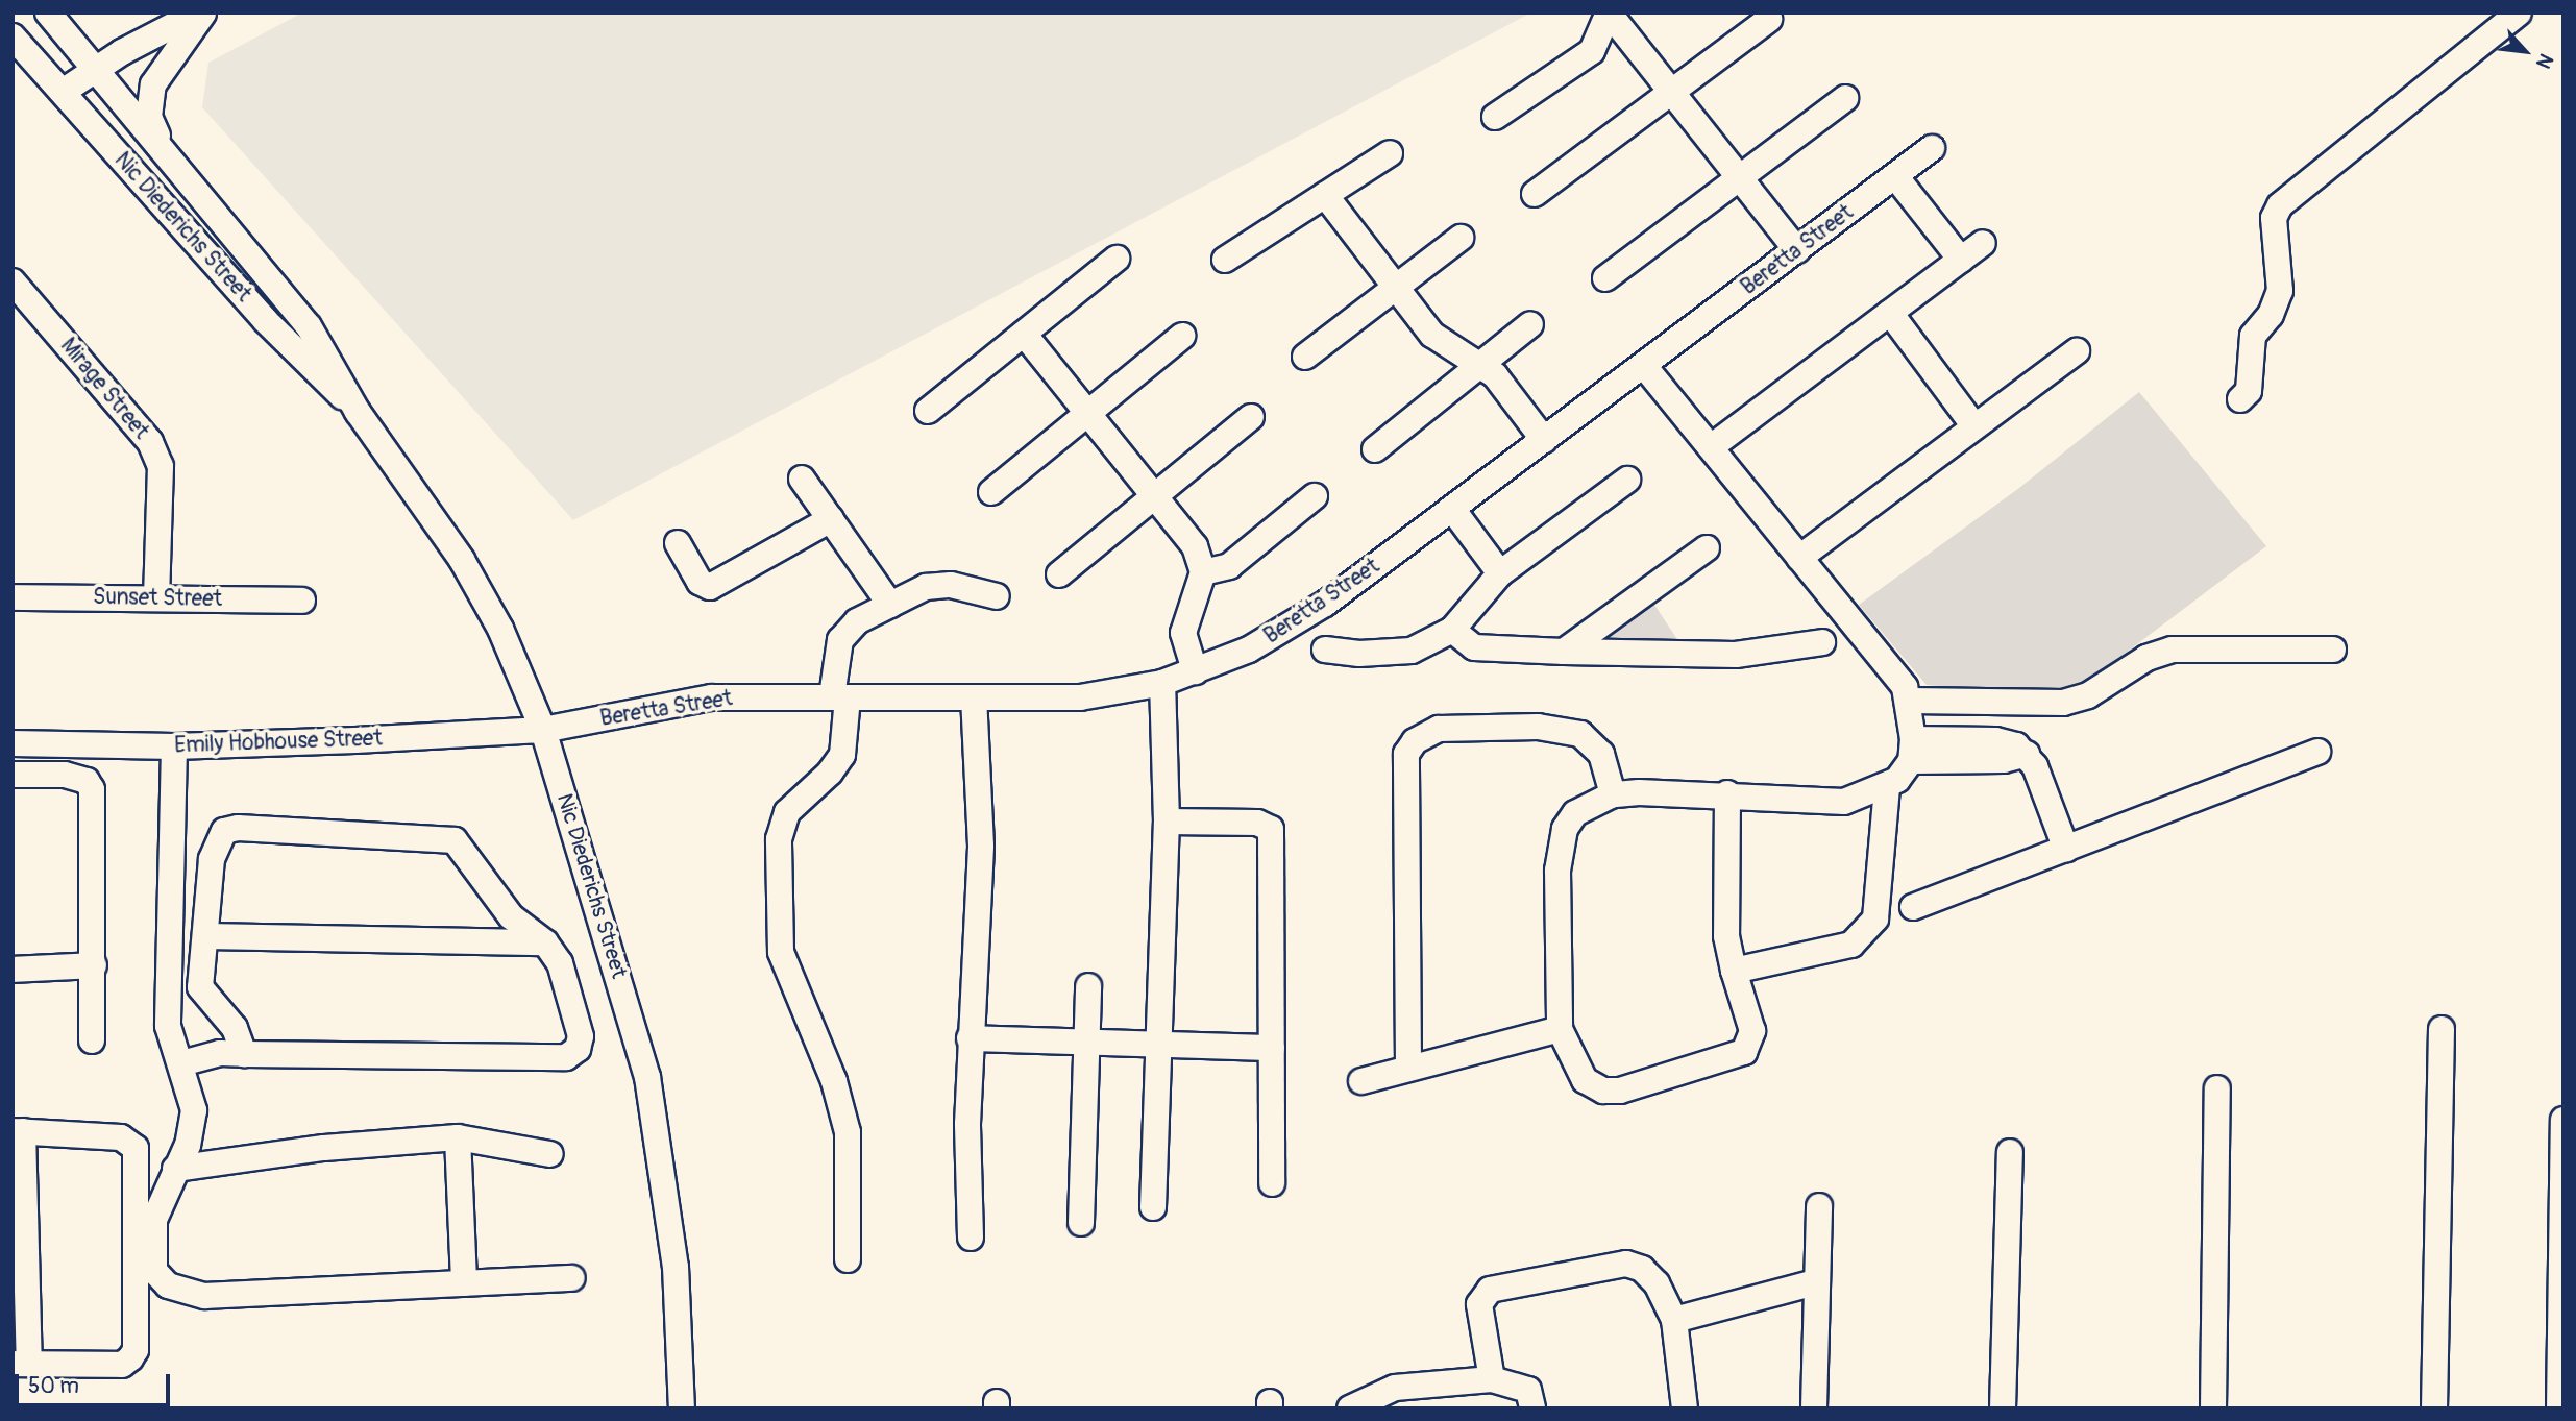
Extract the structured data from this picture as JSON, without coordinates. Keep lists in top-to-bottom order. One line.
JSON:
{"streets":{"street":["Nic Diederichs Street","Beretta Street","Mirage Street","Sunset Street","Emily Hobhouse Street"]},"crossings":[["Nic Diederichs Street","Beretta Street"],["Nic Diederichs Street","Emily Hobhouse Street"],["Beretta Street","Emily Hobhouse Street"],["Mirage Street","Sunset Street"]],"scale_bar":"50 m","north":"bottom right"}
